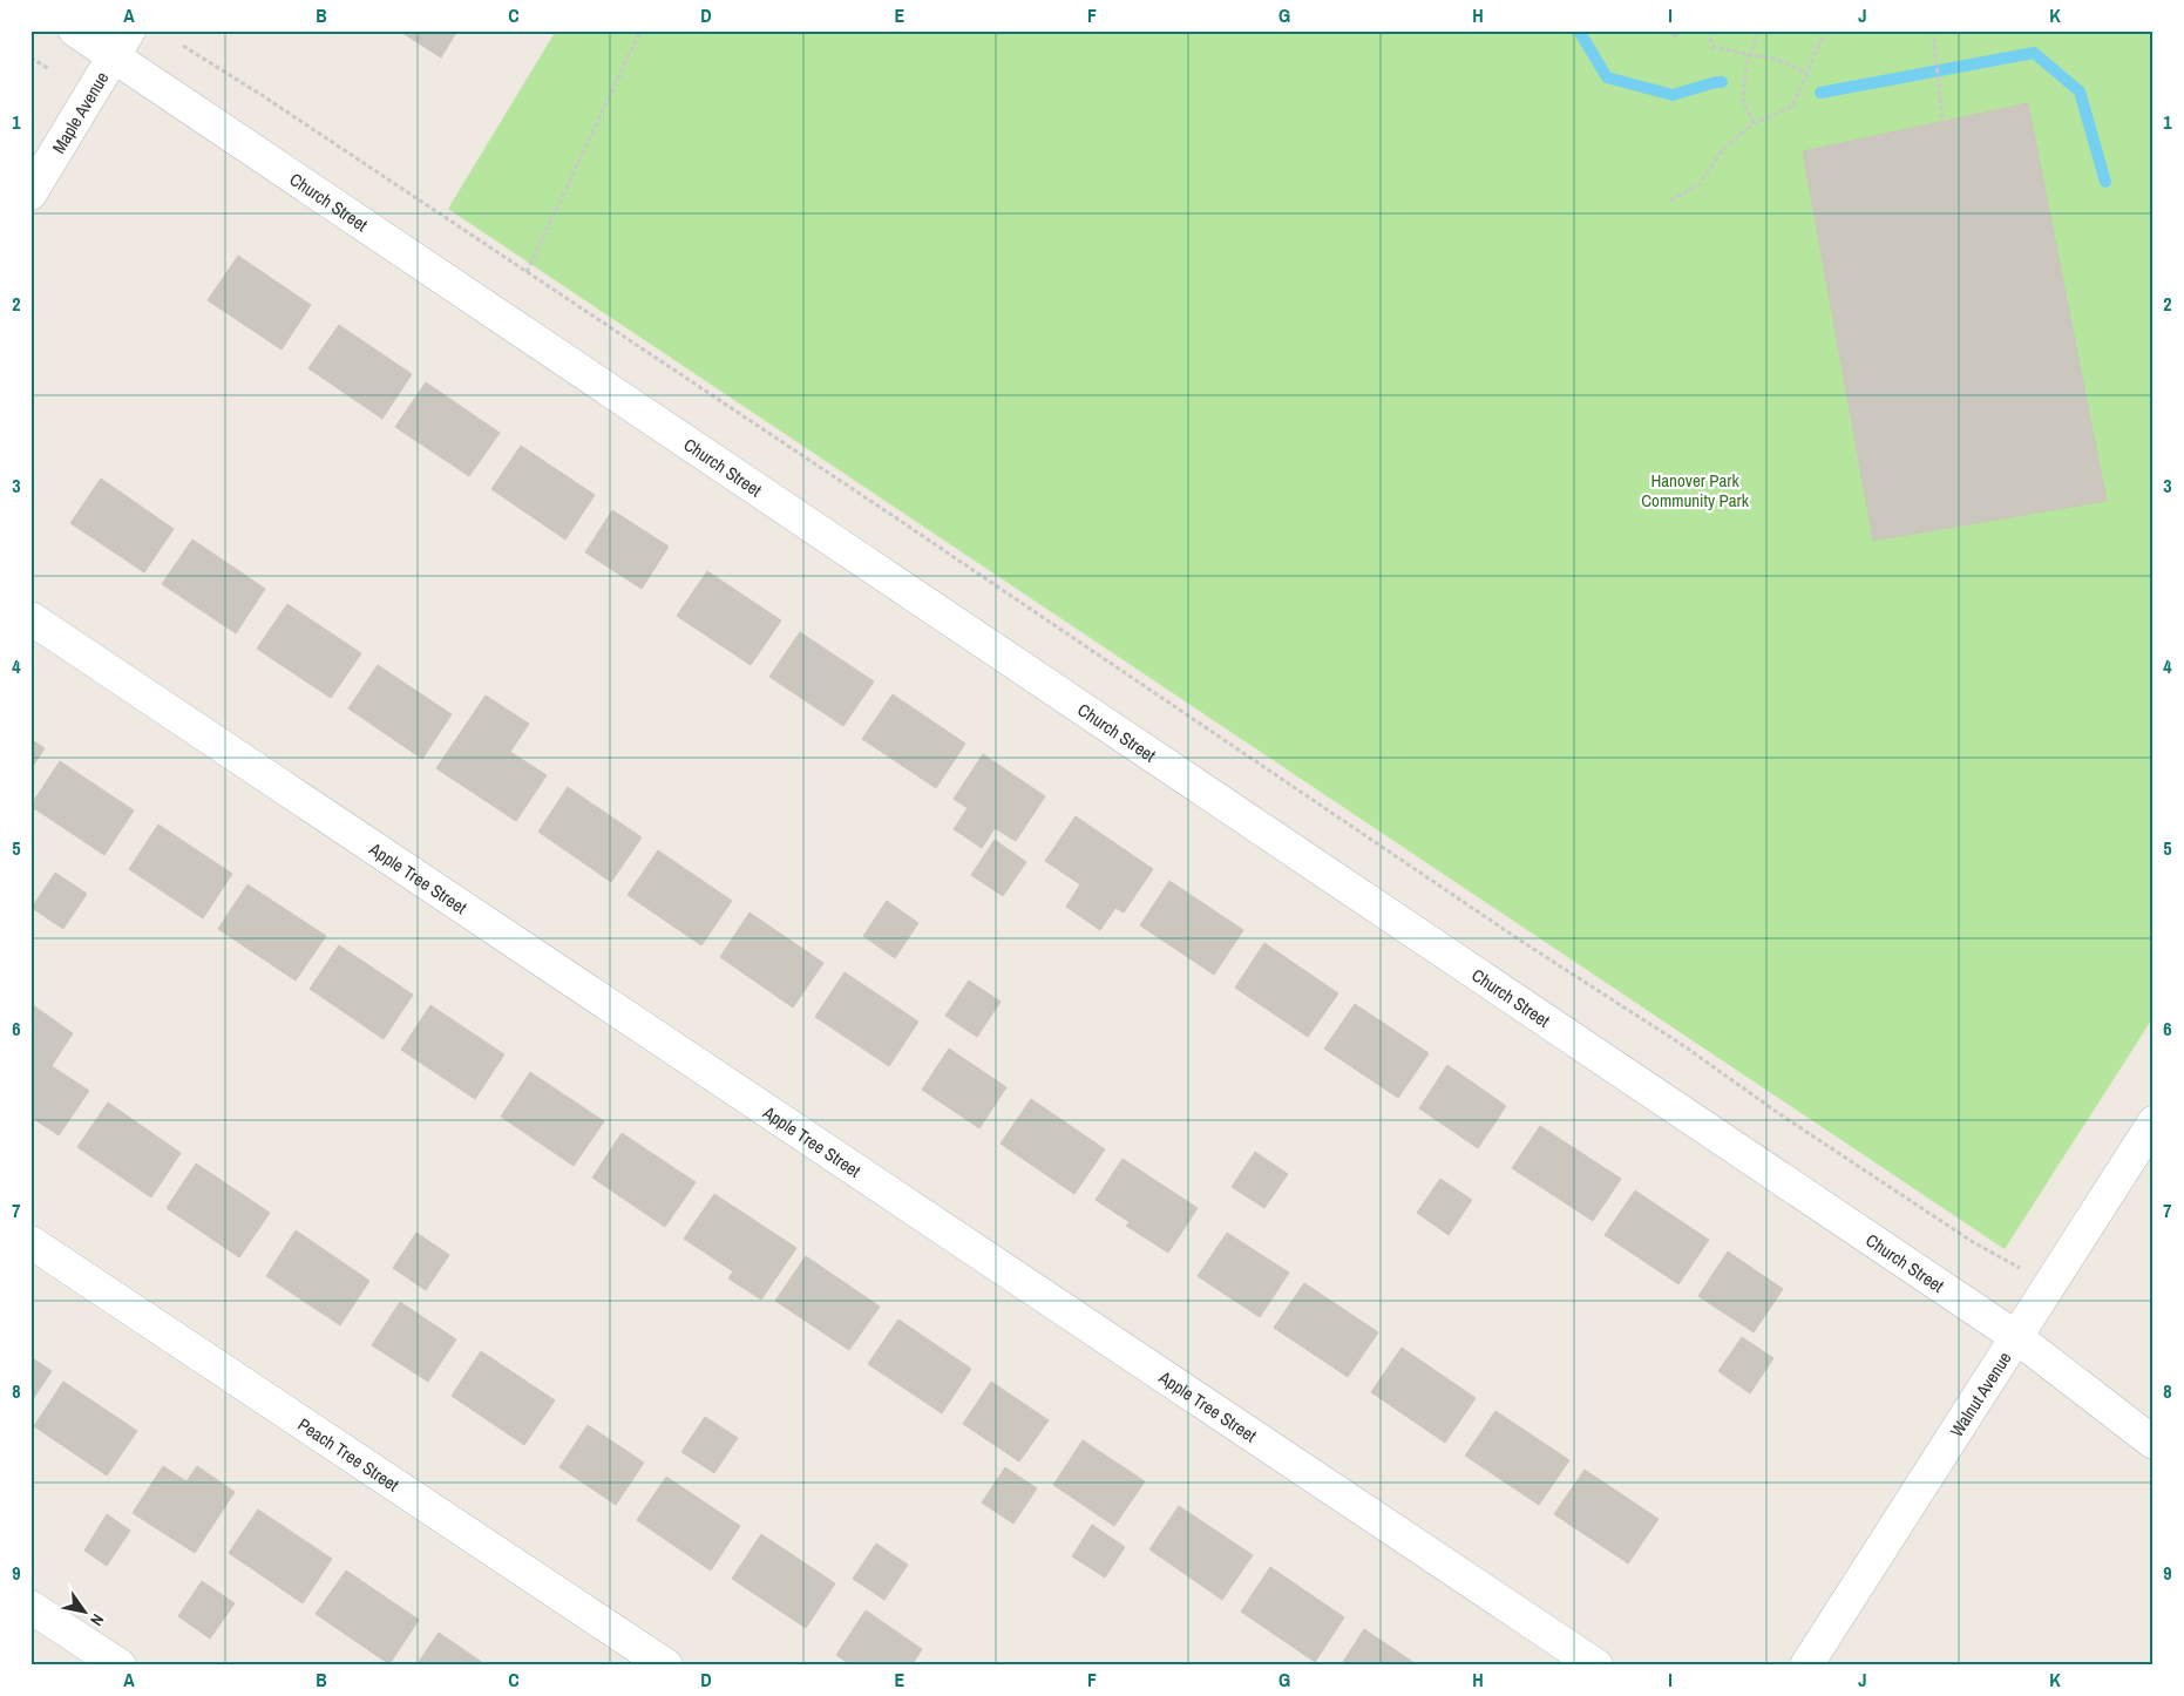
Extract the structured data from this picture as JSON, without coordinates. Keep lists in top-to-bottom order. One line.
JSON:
{"streets":{"street":["Maple Avenue","Church Street","Apple Tree Street","Walnut Avenue","Peach Tree Street"]},"crossings":[["Maple Avenue","Church Street"],["Church Street","Walnut Avenue"]],"parks":["Hanover Park Community Park"],"north":"bottom right","grid":{"columns":["A","B","C","D","E","F","G","H","I","J","K"],"rows":["1","2","3","4","5","6","7","8","9"]}}
